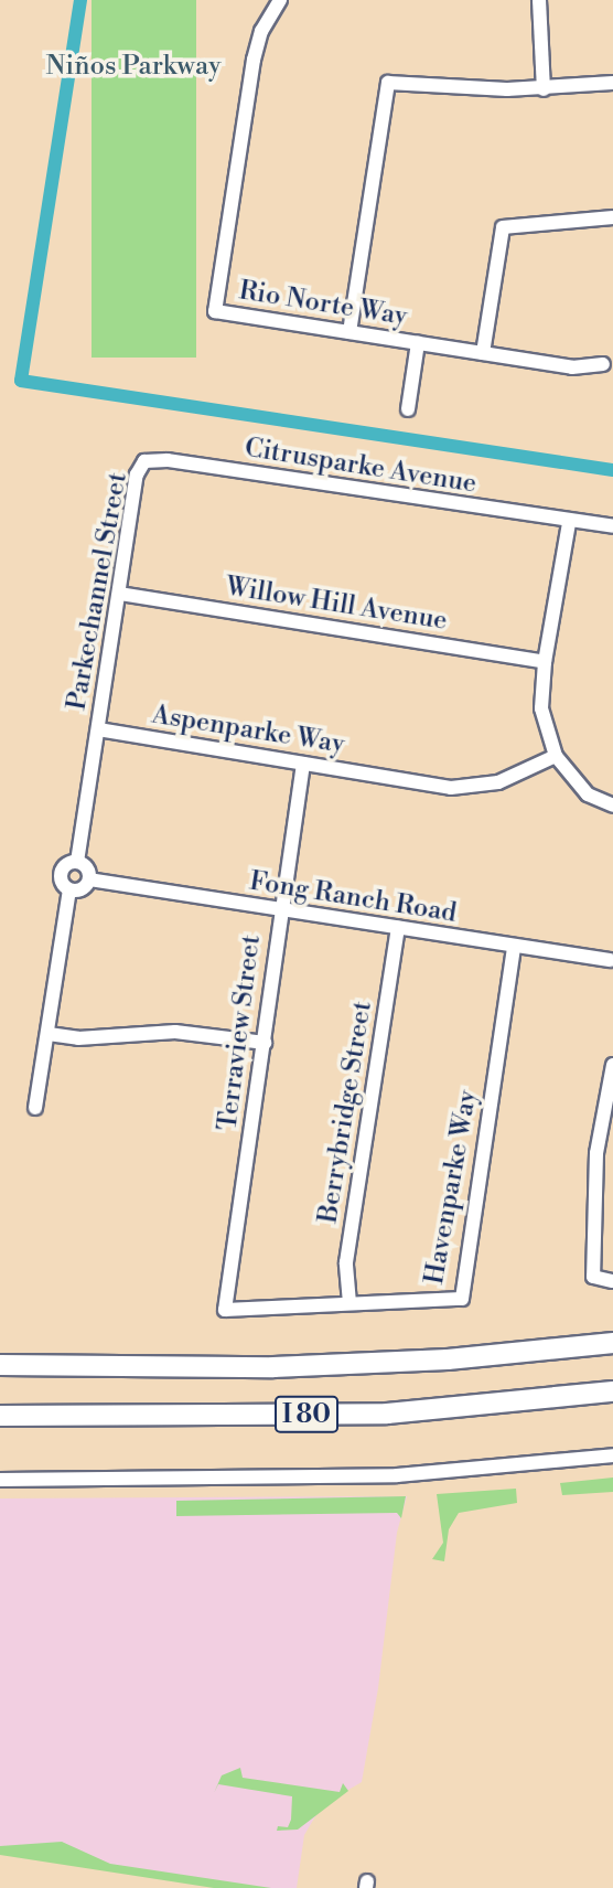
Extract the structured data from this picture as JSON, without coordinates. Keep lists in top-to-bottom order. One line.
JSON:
{"streets":{"highway":["I 80"],"street":["Rio Norte Way","Citrusparke Avenue","Parkechannel Street","Willow Hill Avenue","Aspenparke Way","Fong Ranch Road","Terraview Street","Berrybridge Street","Havenparke Way"]},"crossings":[["Citrusparke Avenue","Parkechannel Street"],["Parkechannel Street","Willow Hill Avenue"],["Parkechannel Street","Aspenparke Way"],["Aspenparke Way","Terraview Street"],["Fong Ranch Road","Terraview Street"],["Fong Ranch Road","Berrybridge Street"],["Fong Ranch Road","Havenparke Way"],["Terraview Street","Havenparke Way"],["Berrybridge Street","Havenparke Way"]],"parks":["Niños Parkway"]}
